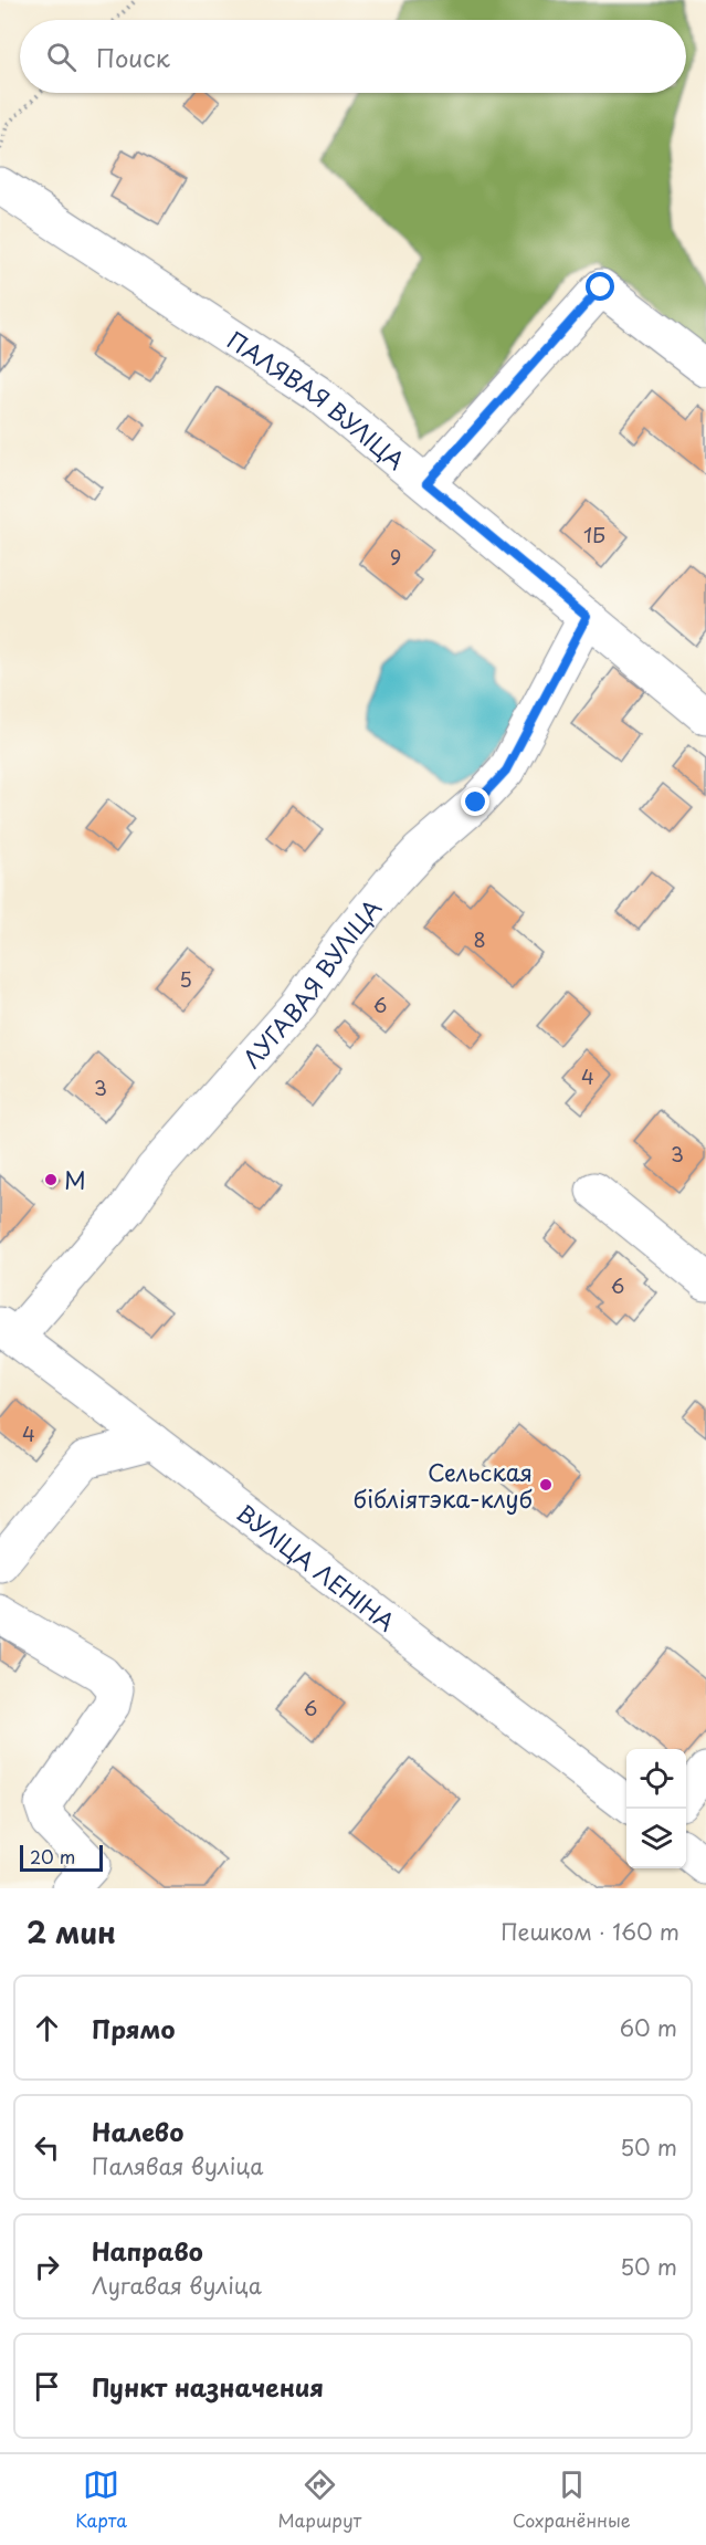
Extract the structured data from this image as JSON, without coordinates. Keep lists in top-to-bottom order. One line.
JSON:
{"streets":{"street":["ПАЛЯВАЯ ВУЛІЦА","ЛУГАВАЯ ВУЛІЦА","ВУЛІЦА ЛЕНІНА"]},"crossings":[["ПАЛЯВАЯ ВУЛІЦА","ЛУГАВАЯ ВУЛІЦА"],["ЛУГАВАЯ ВУЛІЦА","ВУЛІЦА ЛЕНІНА"]],"places":["M","Сельская бібліятэка-клуб"],"house_numbers":["1Б","9","8","5","6","4","3","3","6","4","6"],"scale_bar":"20 m","page":{"search":"Поиск","scale":"20 m","heading":["2 мин","Пешком · 160 m"],"list":[["Прямо","60 m"],["Налево","Палявая вуліца","50 m"],["Направо","Лугавая вуліца","50 m"],"Пункт назначения"],"nav":["Карта","Маршрут","Сохранённые"]}}
